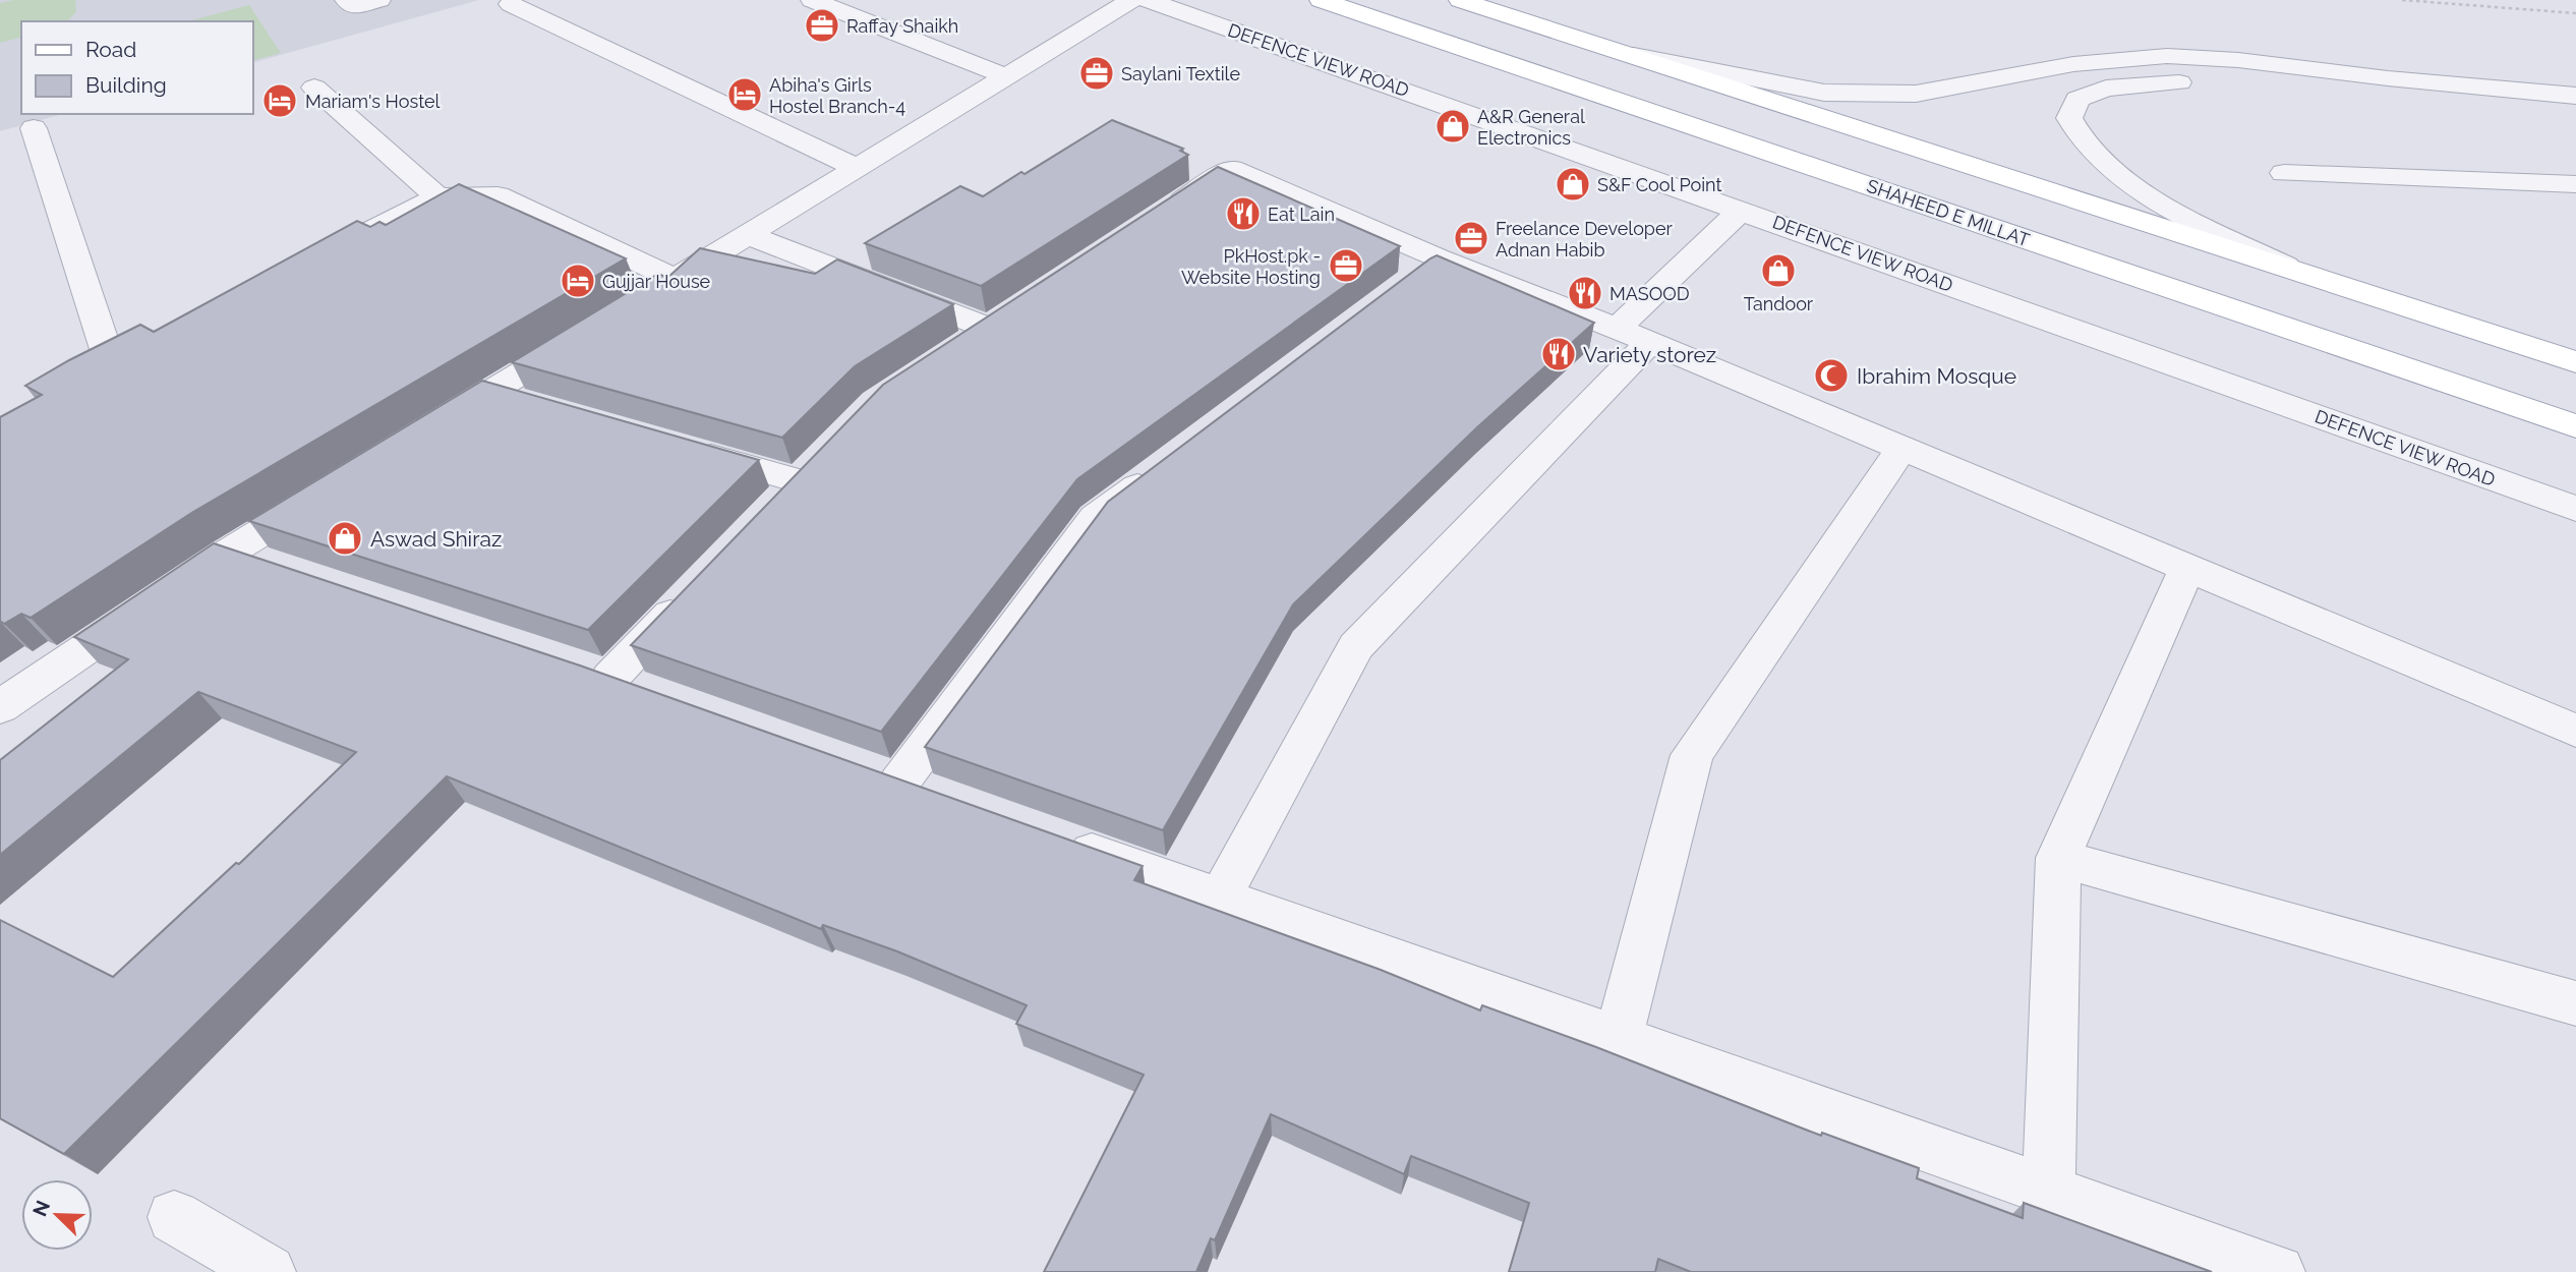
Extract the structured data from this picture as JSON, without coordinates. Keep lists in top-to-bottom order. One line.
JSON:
{"streets":{"main road":["SHAHEED E MILLAT"],"street":["DEFENCE VIEW ROAD"]},"places":{"office":["Raffay Shaikh","Saylani Textile","Freelance Developer Adnan Habib","PkHost.pk - Website Hosting"],"hotel":["Abiha's Girls Hostel Branch-4","Mariam's Hostel","Gujjar House"],"shop":["A&R General Electronics","S&F Cool Point","Tandoor","Aswad Shiraz"],"restaurant":["Eat Lain","MASOOD","Variety storez"],"mosque":["Ibrahim Mosque"]},"legend":["Road","Building"],"north":"top left"}
